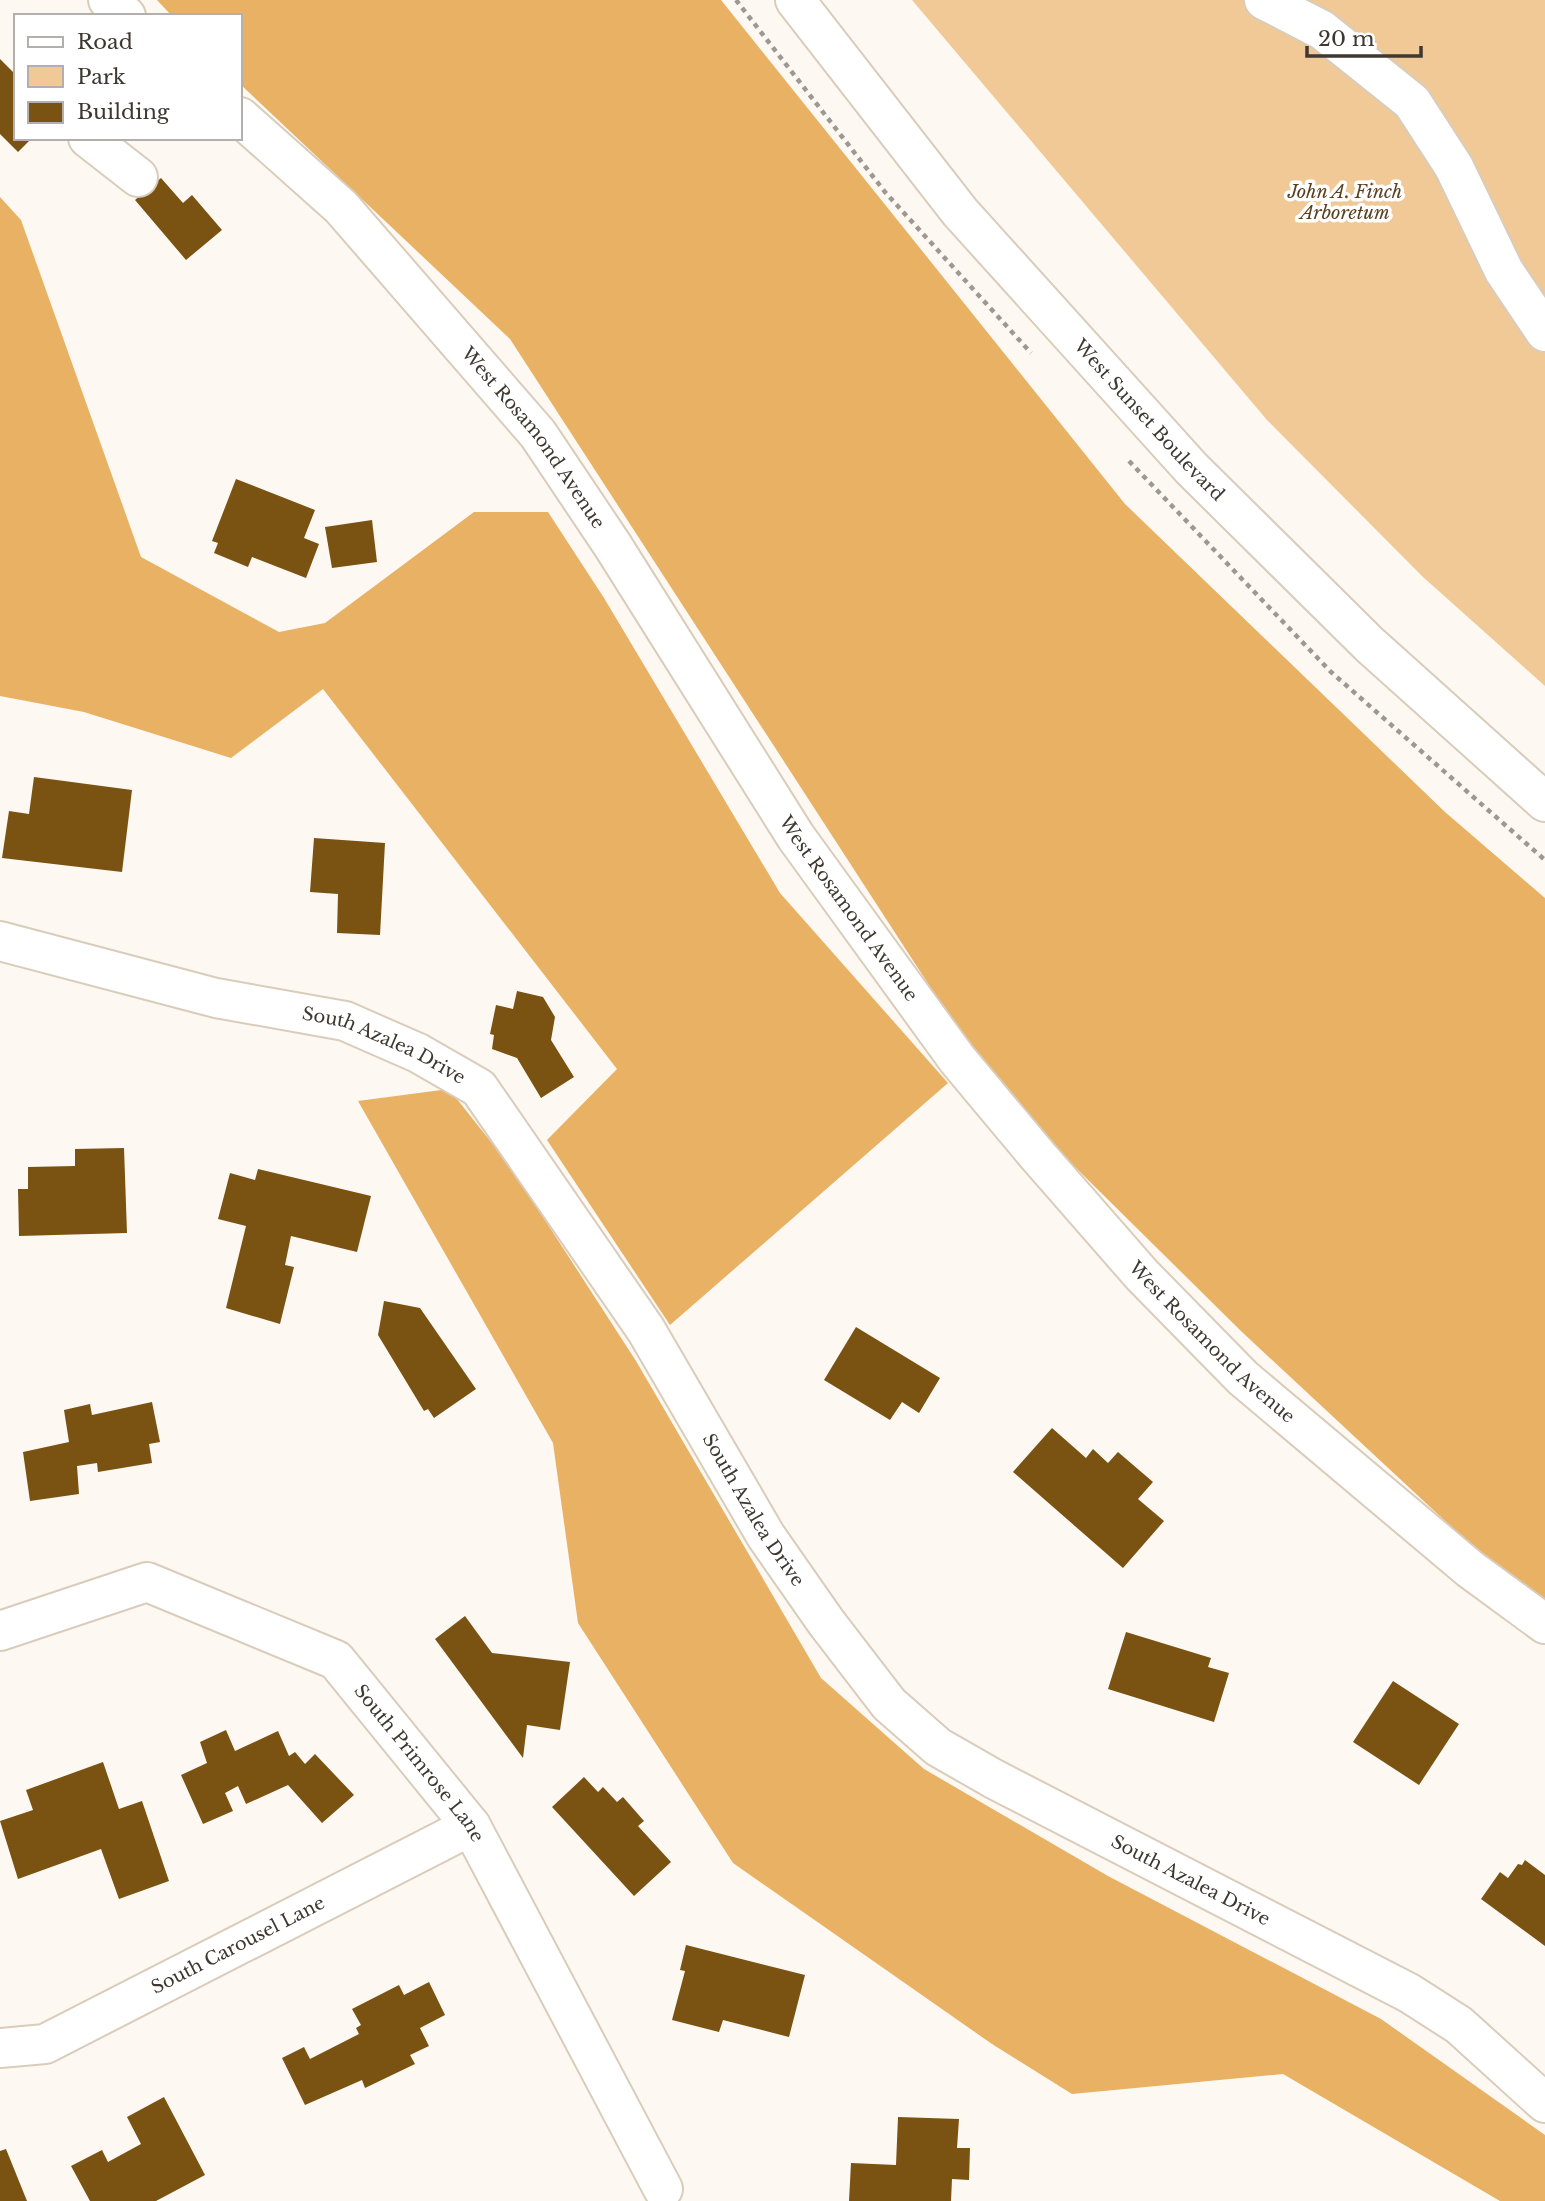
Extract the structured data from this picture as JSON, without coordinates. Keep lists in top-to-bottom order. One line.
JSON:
{"streets":{"street":["West Sunset Boulevard","West Rosamond Avenue","South Azalea Drive","South Primrose Lane","South Carousel Lane"]},"crossings":[["South Primrose Lane","South Carousel Lane"]],"parks":["John A. Finch Arboretum"],"legend":["Road","Park","Building"],"scale_bar":"20 m"}
